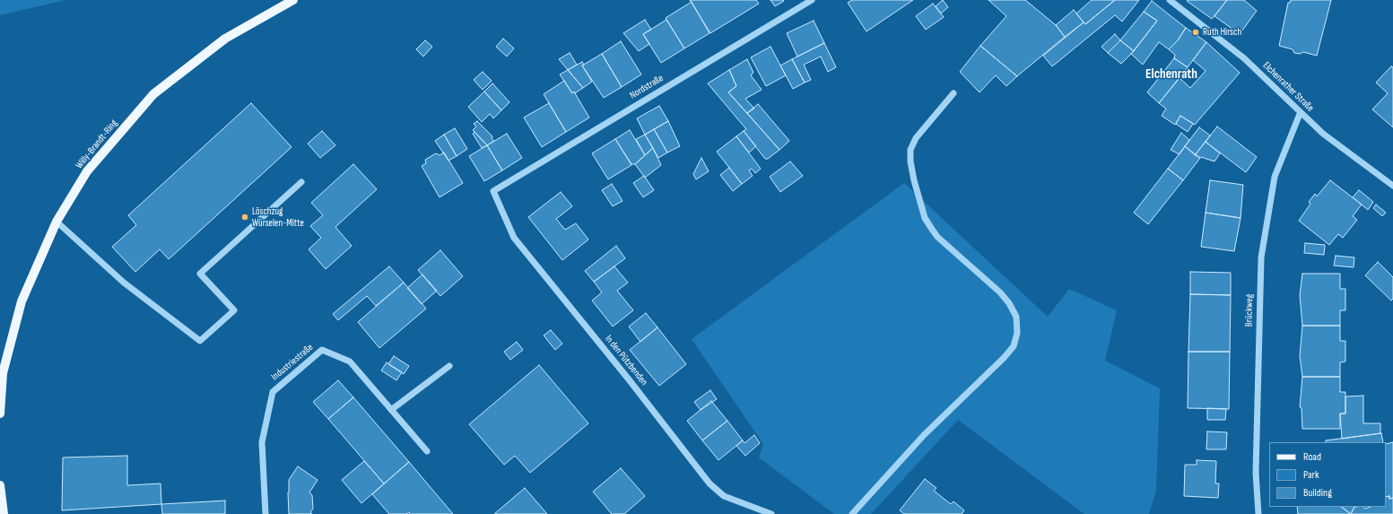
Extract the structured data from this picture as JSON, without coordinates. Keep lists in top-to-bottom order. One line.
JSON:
{"streets":{"main road":["Willy-Brandt-Ring"],"street":["Nordstraße","Elchenrather Straße","Brückweg","In den Pützbenden","Industriestraße"]},"crossings":[["Nordstraße","In den Pützbenden"],["Elchenrather Straße","Brückweg"]],"districts":["Elchenrath"],"places":["Ruth Hirsch","Löschzug Würselen-Mitte"],"legend":["Road","Park","Building"]}
